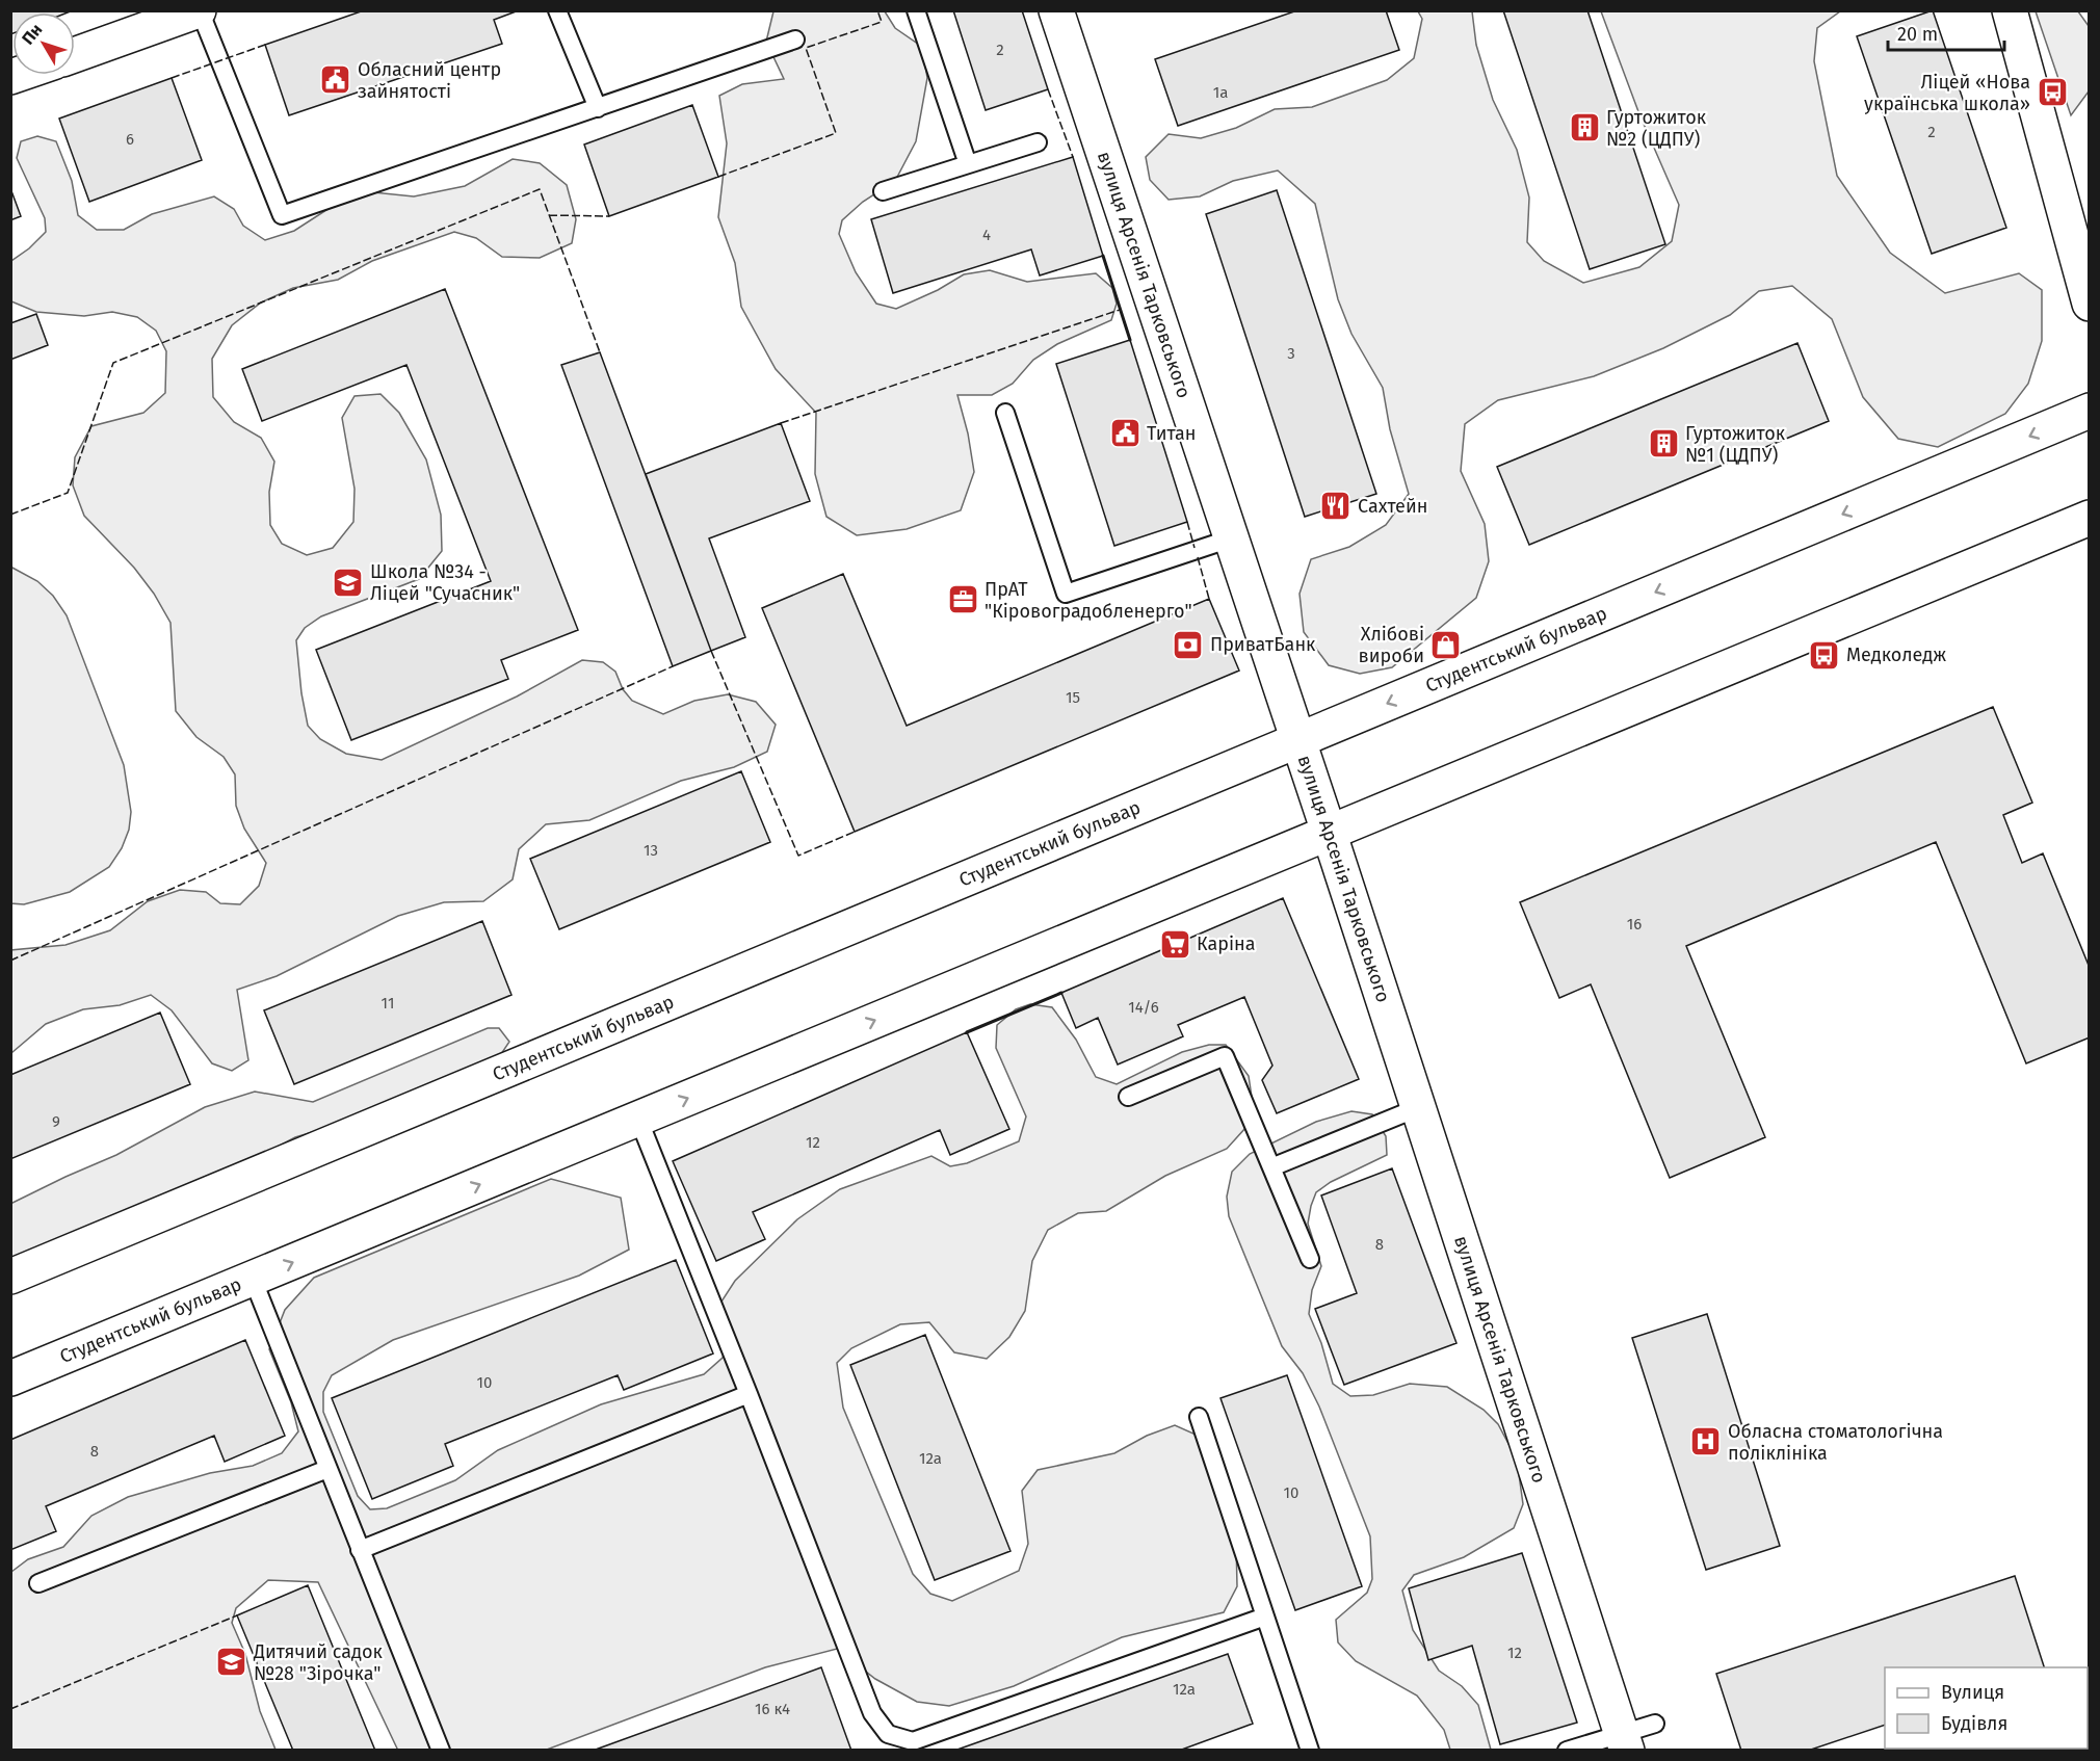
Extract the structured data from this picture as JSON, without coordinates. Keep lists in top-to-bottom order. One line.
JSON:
{"streets":{"street":["вулиця Арсенія Тарковського","Студентський бульвар"]},"crossings":[["вулиця Арсенія Тарковського","Студентський бульвар"]],"places":{"public building":["Обласний центр зайнятості","Титан"],"bus stop":["Ліцей «Нова українська школа»","Медколедж"],"building":["Гуртожиток №2 (ЦДПУ)","Гуртожиток №1 (ЦДПУ)"],"restaurant":["Сахтейн"],"school or university":["Школа №34 - Ліцей \"Сучасник\"","Дитячий садок №28 \"Зірочка\""],"office":["ПрАТ \"Кіровоградобленерго\""],"bank":["ПриватБанк"],"shop":["Хлібові вироби"],"supermarket":["Каріна"],"hospital":["Обласна стоматологічна поліклініка"]},"house_numbers":["2","1а","2","6","4","3","15","13","16","11","14/6","9","12","8","10","8","12а","10","12","12а","16 к4"],"legend":["Вулиця","Будівля"],"scale_bar":"20 m","north":"top left"}
